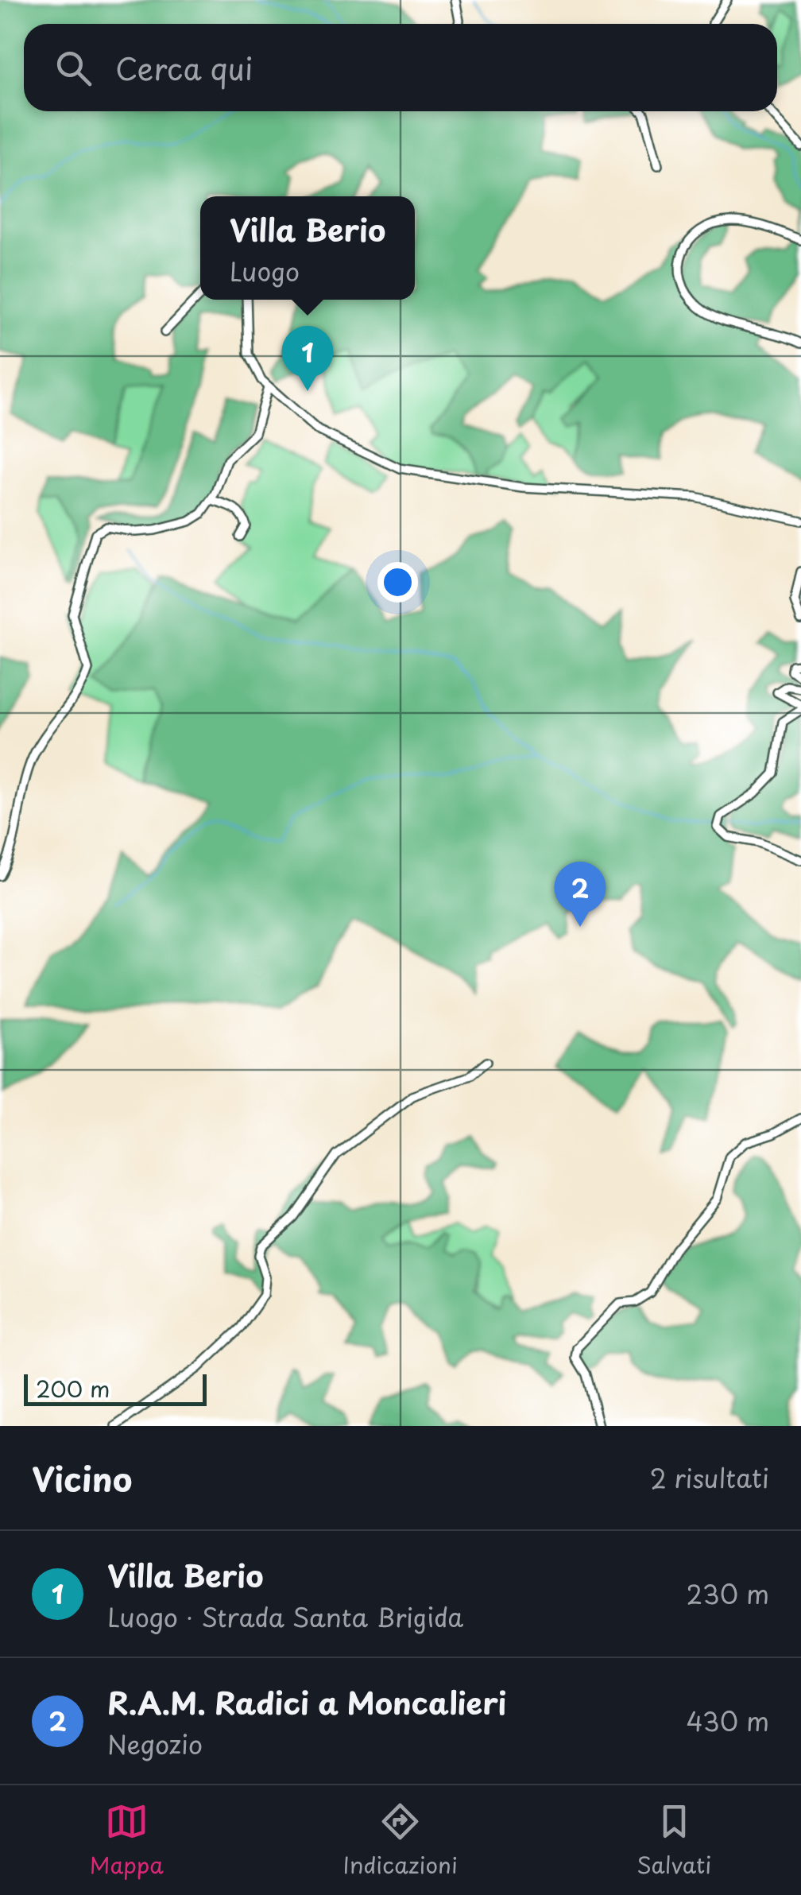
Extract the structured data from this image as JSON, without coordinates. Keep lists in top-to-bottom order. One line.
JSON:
{"scale_bar":"200 m","page":{"search":"Cerca qui","popup":["Villa Berio","Luogo"],"pins":["1","2"],"scale":"200 m","heading":["Vicino","2 risultati"],"list":[{"mark":"1","name":"Villa Berio","note":"Luogo · Strada Santa Brigida","value":"230 m"},{"mark":"2","name":"R.A.M. Radici a Moncalieri","note":"Negozio","value":"430 m"}],"nav":["Mappa","Indicazioni","Salvati"]}}
